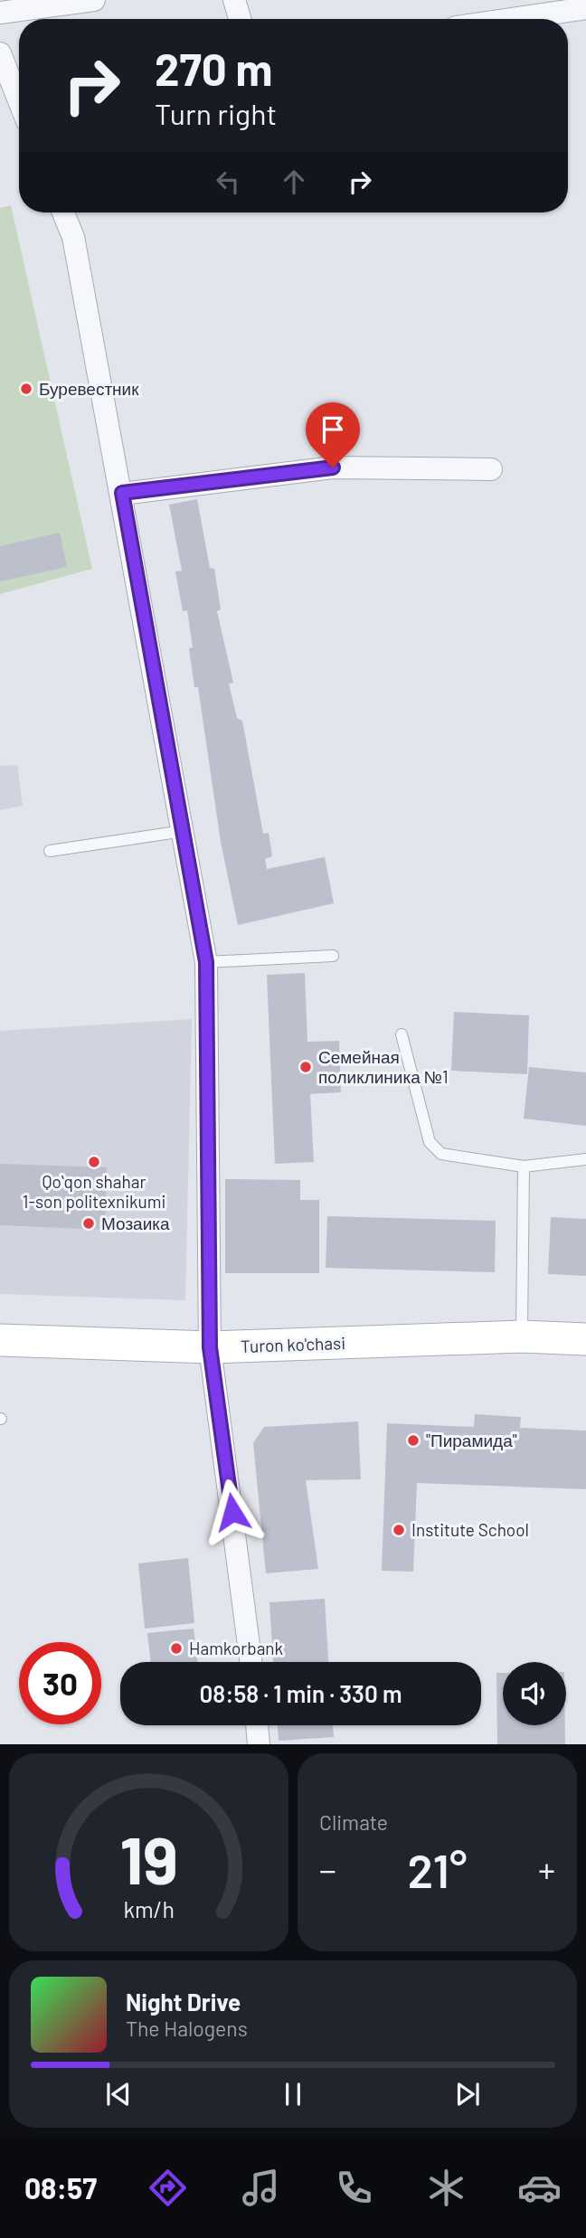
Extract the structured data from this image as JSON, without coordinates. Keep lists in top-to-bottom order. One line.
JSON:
{"streets":{"main road":["Turon ko'chasi"]},"places":["Буревестник","Семейная поликлиника №1","Qoʻqon shahar 1-son politexnikumi","Мозаика","\"Пирамида\"","Institute School","Hamkorbank"],"page":{"turn":["270 m","Turn right"],"limit":"30","trip":"08:58 · 1 min · 330 m","tile":"Climate","heat":["−","21°","+"],"song":["Night Drive","The Halogens"],"tabs":"08:57","gauge":["19","km/h"]}}
